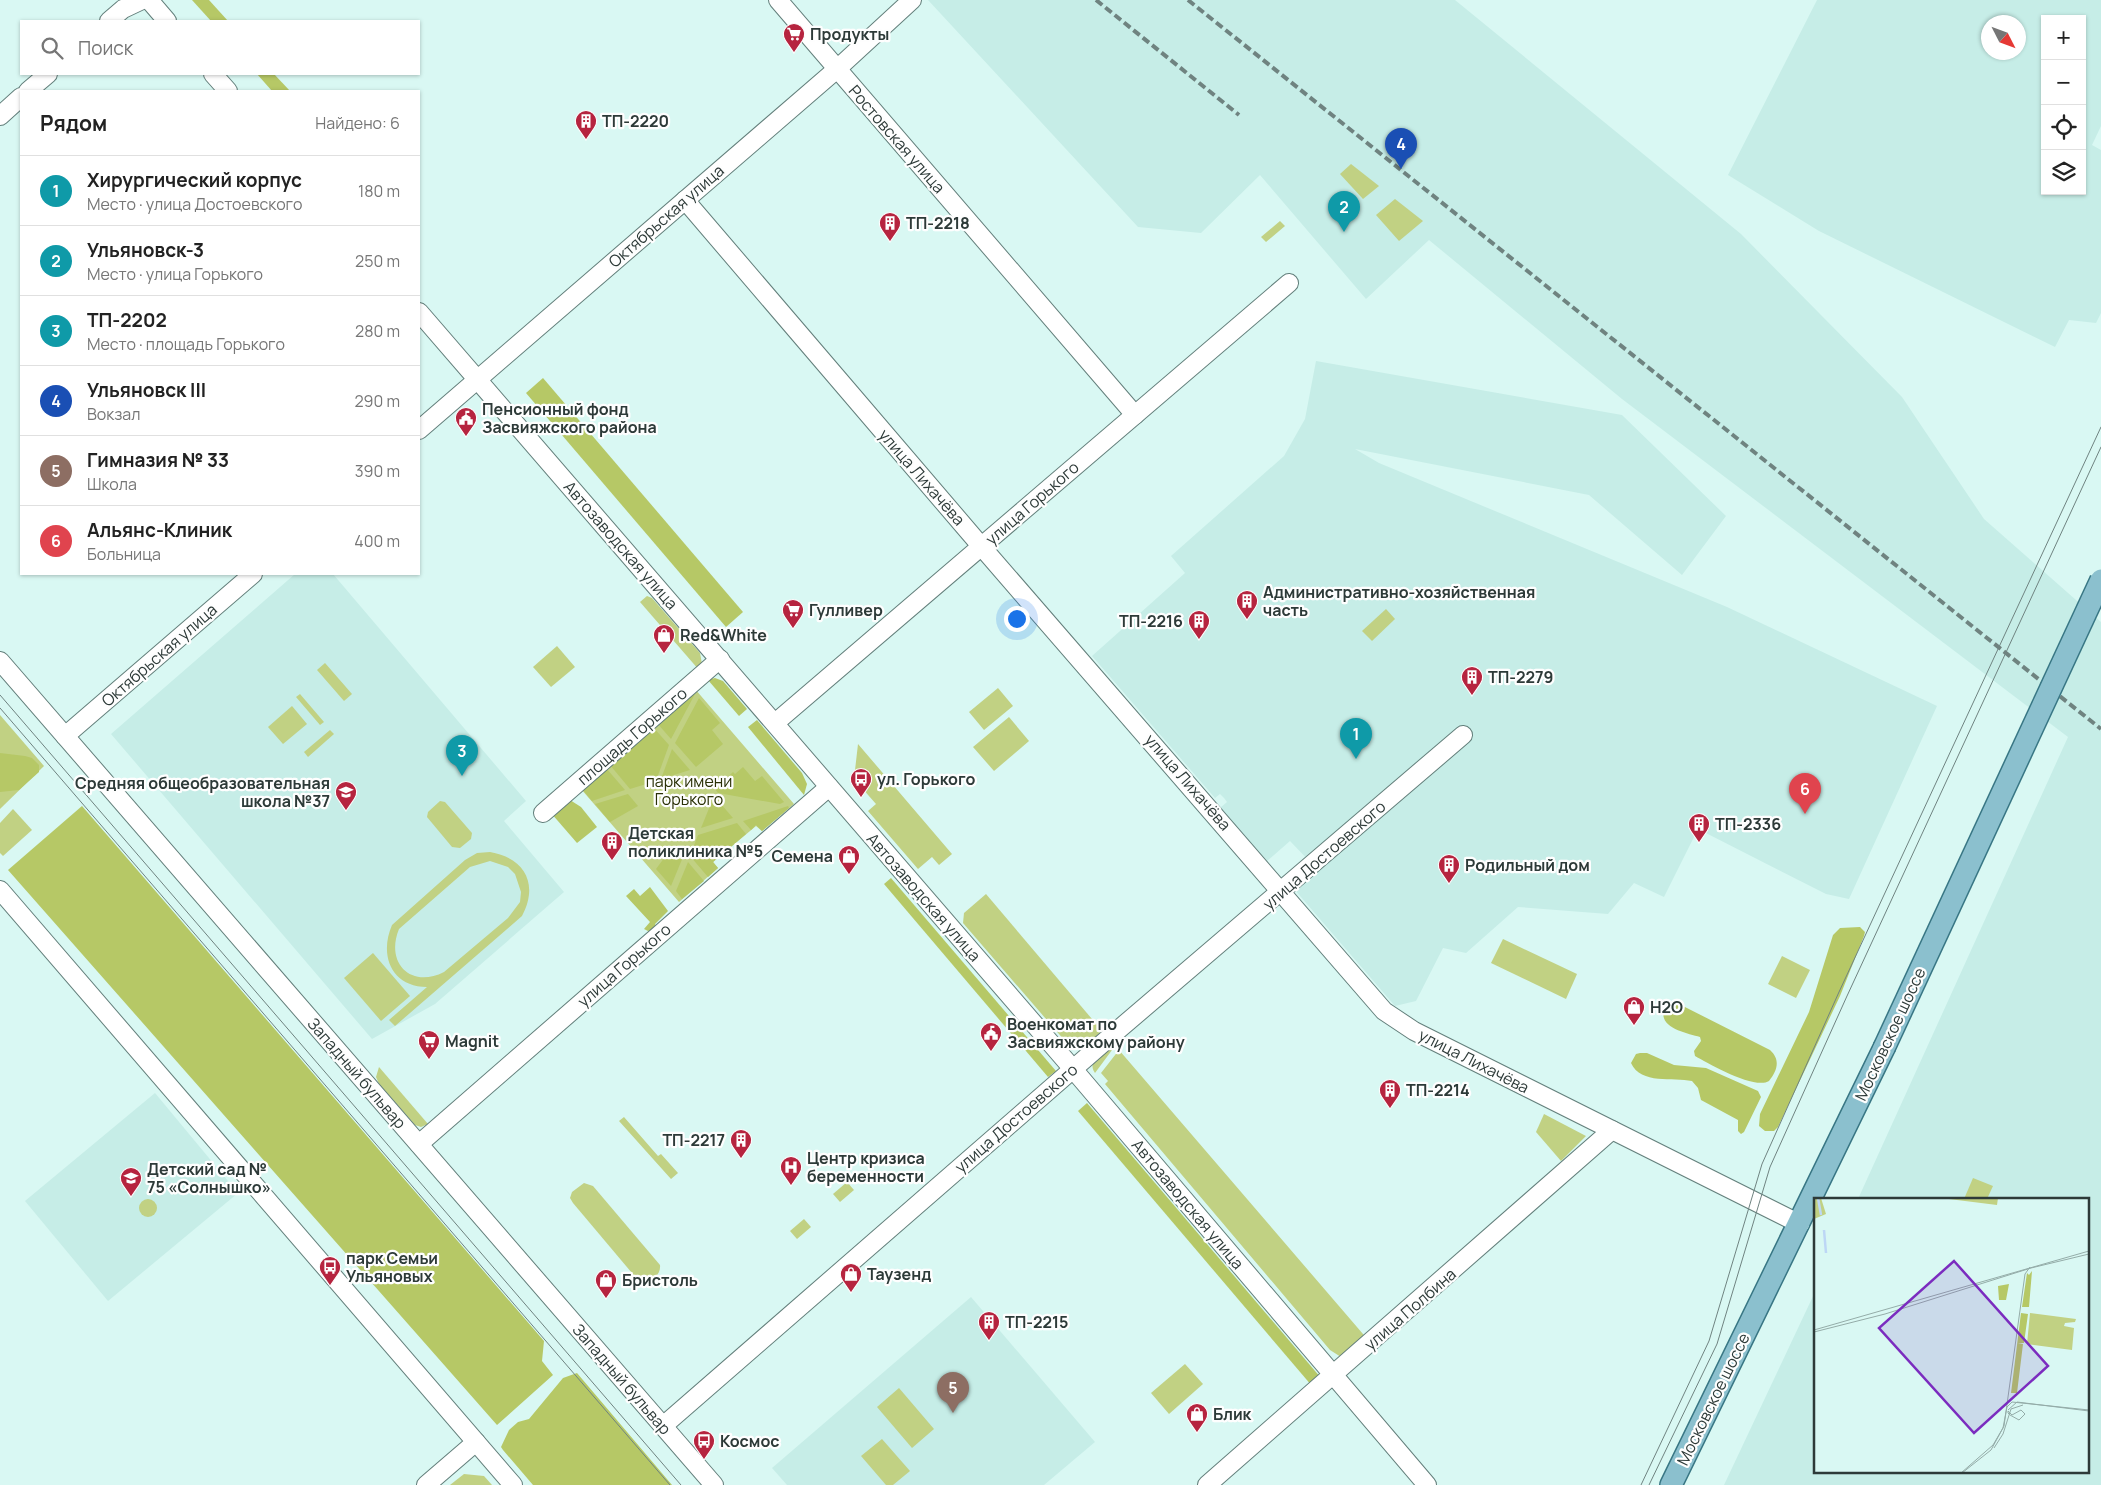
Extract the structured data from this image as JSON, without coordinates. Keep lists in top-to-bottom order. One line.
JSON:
{"streets":{"main road":["Московское шоссе"],"street":["Ростовская улица","Октябрьская улица","улица Лихачёва","улица Горького","Автозаводская улица","площадь Горького","улица Достоевского","Западный бульвар","улица Полбина"]},"crossings":[["Ростовская улица","Октябрьская улица"],["Ростовская улица","улица Горького"],["Октябрьская улица","улица Лихачёва"],["Октябрьская улица","Автозаводская улица"],["Октябрьская улица","Западный бульвар"],["улица Лихачёва","улица Горького"],["улица Лихачёва","улица Достоевского"],["улица Лихачёва","Московское шоссе"],["улица Лихачёва","улица Полбина"],["улица Горького","Автозаводская улица"],["улица Горького","Западный бульвар"],["Автозаводская улица","площадь Горького"],["Автозаводская улица","улица Достоевского"],["Автозаводская улица","улица Полбина"],["улица Достоевского","Западный бульвар"]],"parks":["парк имени Горького"],"places":{"supermarket":["Продукты","Гулливер","Magnit"],"building":["ТП-2220","ТП-2218","Административно-хозяйственная часть","ТП-2216","ТП-2279","ТП-2336","Детская поликлиника №5","Родильный дом","ТП-2214","ТП-2217","ТП-2215"],"public building":["Пенсионный фонд Засвияжского района","Военкомат по Засвияжскому району"],"shop":["Red&White","Семена","H2O","Таузенд","Бристоль","Блик"],"bus stop":["ул. Горького","парк Семьи Ульяновых","Космос"],"school or university":["Средняя общеобразовательная школа №37","Детский сад № 75 «Солнышко»"],"hospital":["Центр кризиса беременности"]},"north":"bottom right","page":{"map_buttons":["+","−"],"search":"Поиск","heading":["Рядом","Найдено: 6"],"pins":["4","2","1","3","6","5"],"list":[{"mark":"1","name":"Хирургический корпус","note":"Место · улица Достоевского","value":"180 m"},{"mark":"2","name":"Ульяновск-3","note":"Место · улица Горького","value":"250 m"},{"mark":"3","name":"ТП-2202","note":"Место · площадь Горького","value":"280 m"},{"mark":"4","name":"Ульяновск III","note":"Вокзал","value":"290 m"},{"mark":"5","name":"Гимназия № 33","note":"Школа","value":"390 m"},{"mark":"6","name":"Альянс-Клиник","note":"Больница","value":"400 m"}]}}
